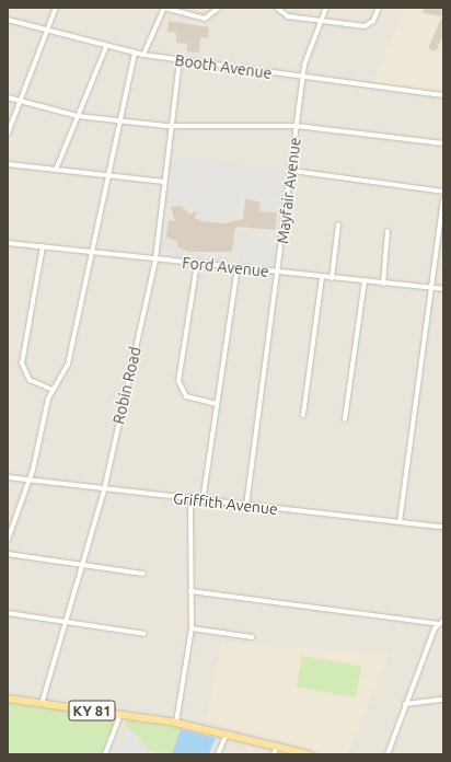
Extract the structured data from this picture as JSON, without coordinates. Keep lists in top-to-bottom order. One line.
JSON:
{"streets":{"main road":["KY 81"],"street":["Booth Avenue","Mayfair Avenue","Ford Avenue","Robin Road","Griffith Avenue"]},"crossings":[["Booth Avenue","Mayfair Avenue"],["Booth Avenue","Robin Road"],["Mayfair Avenue","Ford Avenue"],["Mayfair Avenue","Griffith Avenue"],["Ford Avenue","Robin Road"],["Robin Road","Griffith Avenue"],["Robin Road","KY 81"]]}
